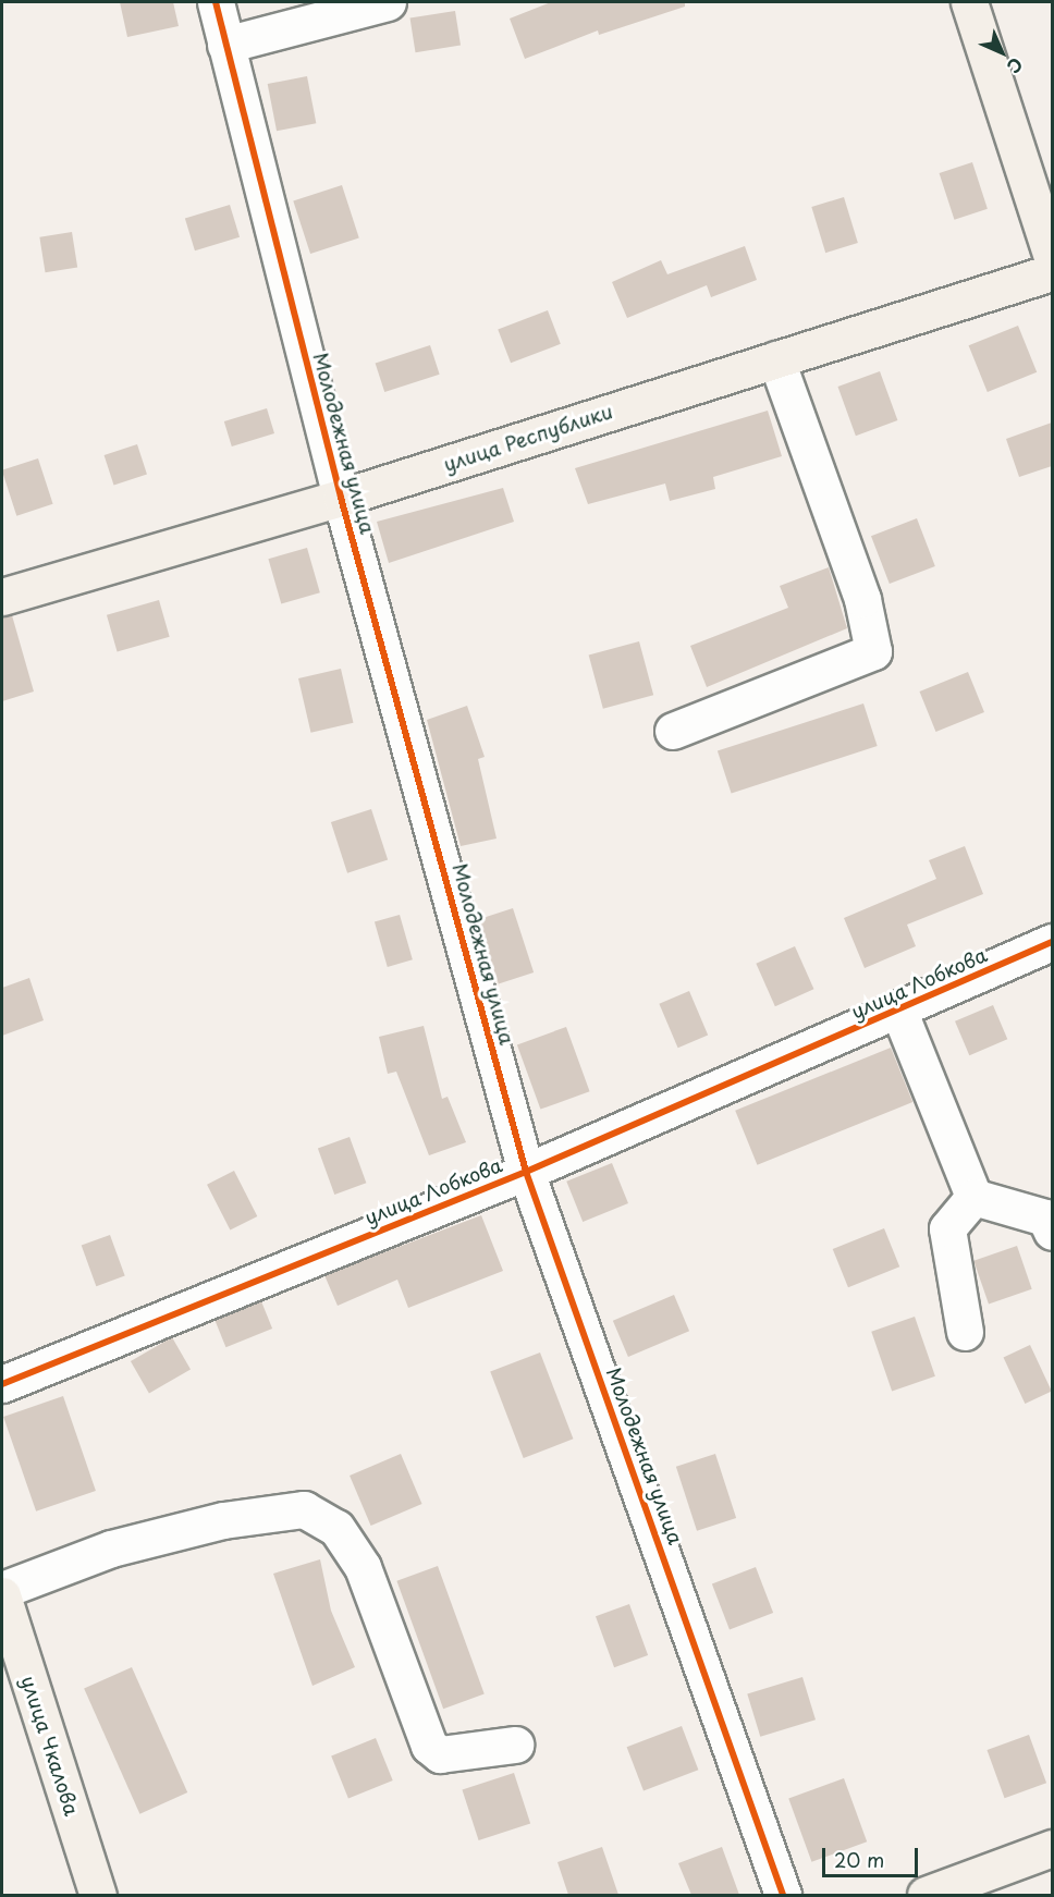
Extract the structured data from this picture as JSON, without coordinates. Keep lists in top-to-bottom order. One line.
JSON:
{"streets":{"main road":["улица Республики","улица Чкалова"],"street":["Молодежная улица","улица Лобкова"]},"crossings":[["улица Республики","Молодежная улица"],["Молодежная улица","улица Лобкова"]],"scale_bar":"20 m","north":"bottom right"}
